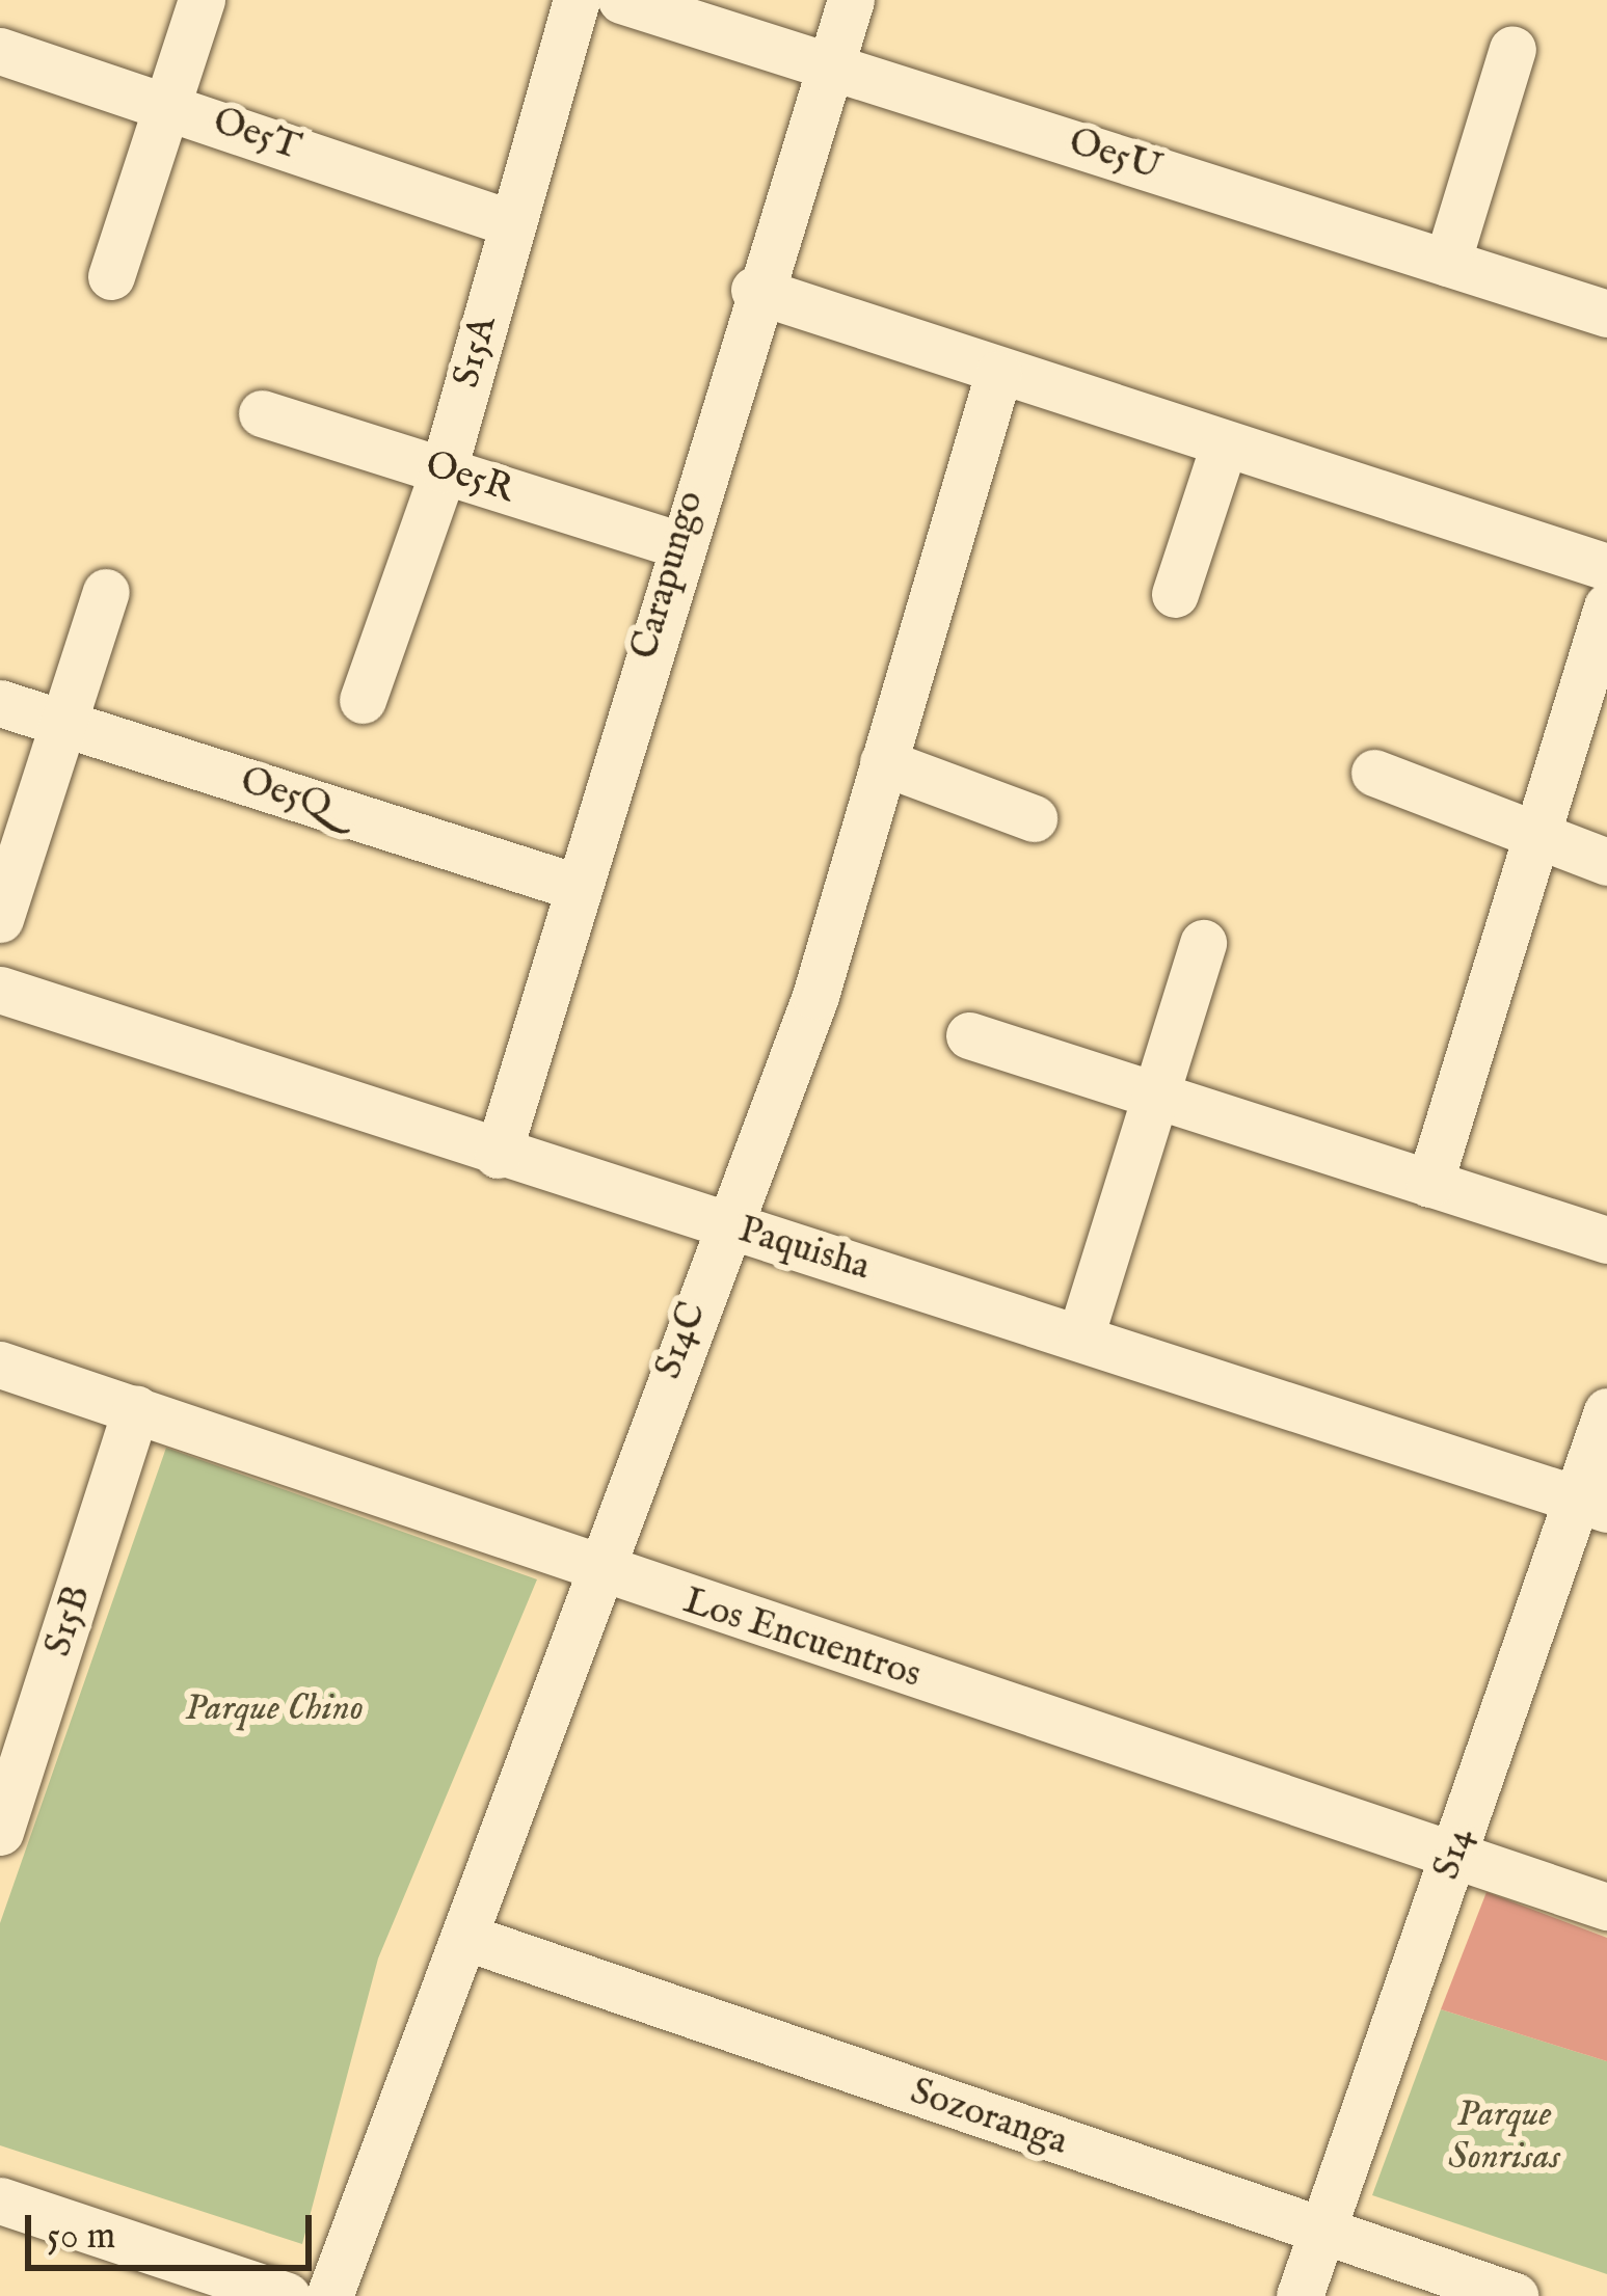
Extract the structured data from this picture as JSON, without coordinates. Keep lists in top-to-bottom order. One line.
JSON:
{"streets":{"street":["Oe5T","Oe5U","S15A","Oe5R","Carapungo","Oe5Q","Paquisha","S14C","S15B","Los Encuentros","S14","Sozoranga"]},"crossings":[["Oe5T","S15A"],["Oe5U","Carapungo"],["S15A","Oe5R"],["Oe5R","Carapungo"],["Carapungo","Oe5Q"],["Carapungo","Paquisha"],["Paquisha","S14C"],["Paquisha","S14"],["S14C","Los Encuentros"],["S14C","Sozoranga"],["S15B","Los Encuentros"],["Los Encuentros","S14"],["S14","Sozoranga"]],"parks":["Parque Chino","Parque Sonrisas"],"scale_bar":"50 m"}
